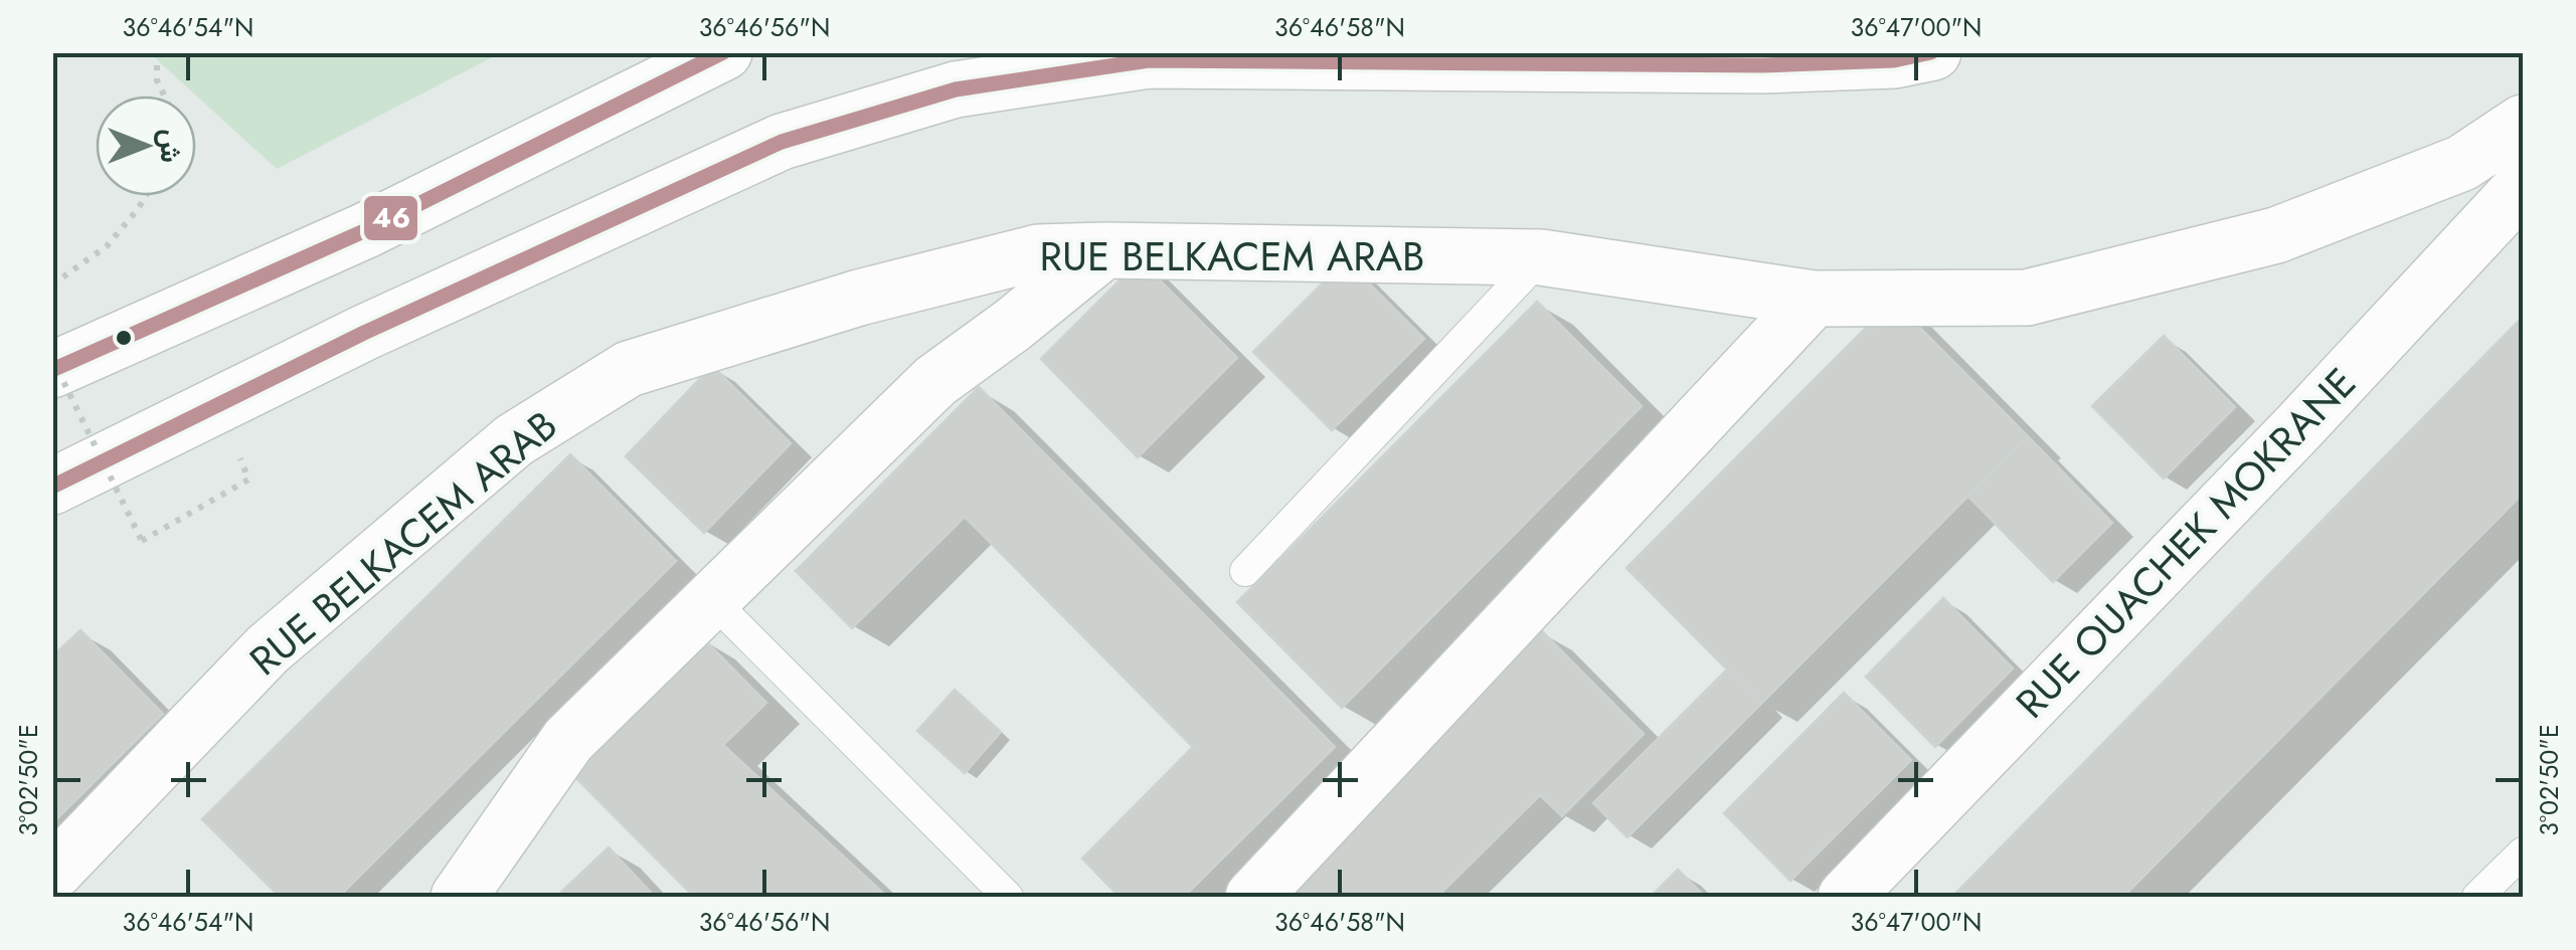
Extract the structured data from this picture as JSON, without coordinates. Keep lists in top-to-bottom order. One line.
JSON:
{"streets":{"street":["RUE BELKACEM ARAB","RUE OUACHEK MOKRANE"]},"lines":["transit line 46"],"north":"right","coordinates":["36°46'54\"N","36°46'56\"N","36°46'58\"N","36°47'00\"N","3°02'50\"E"]}
